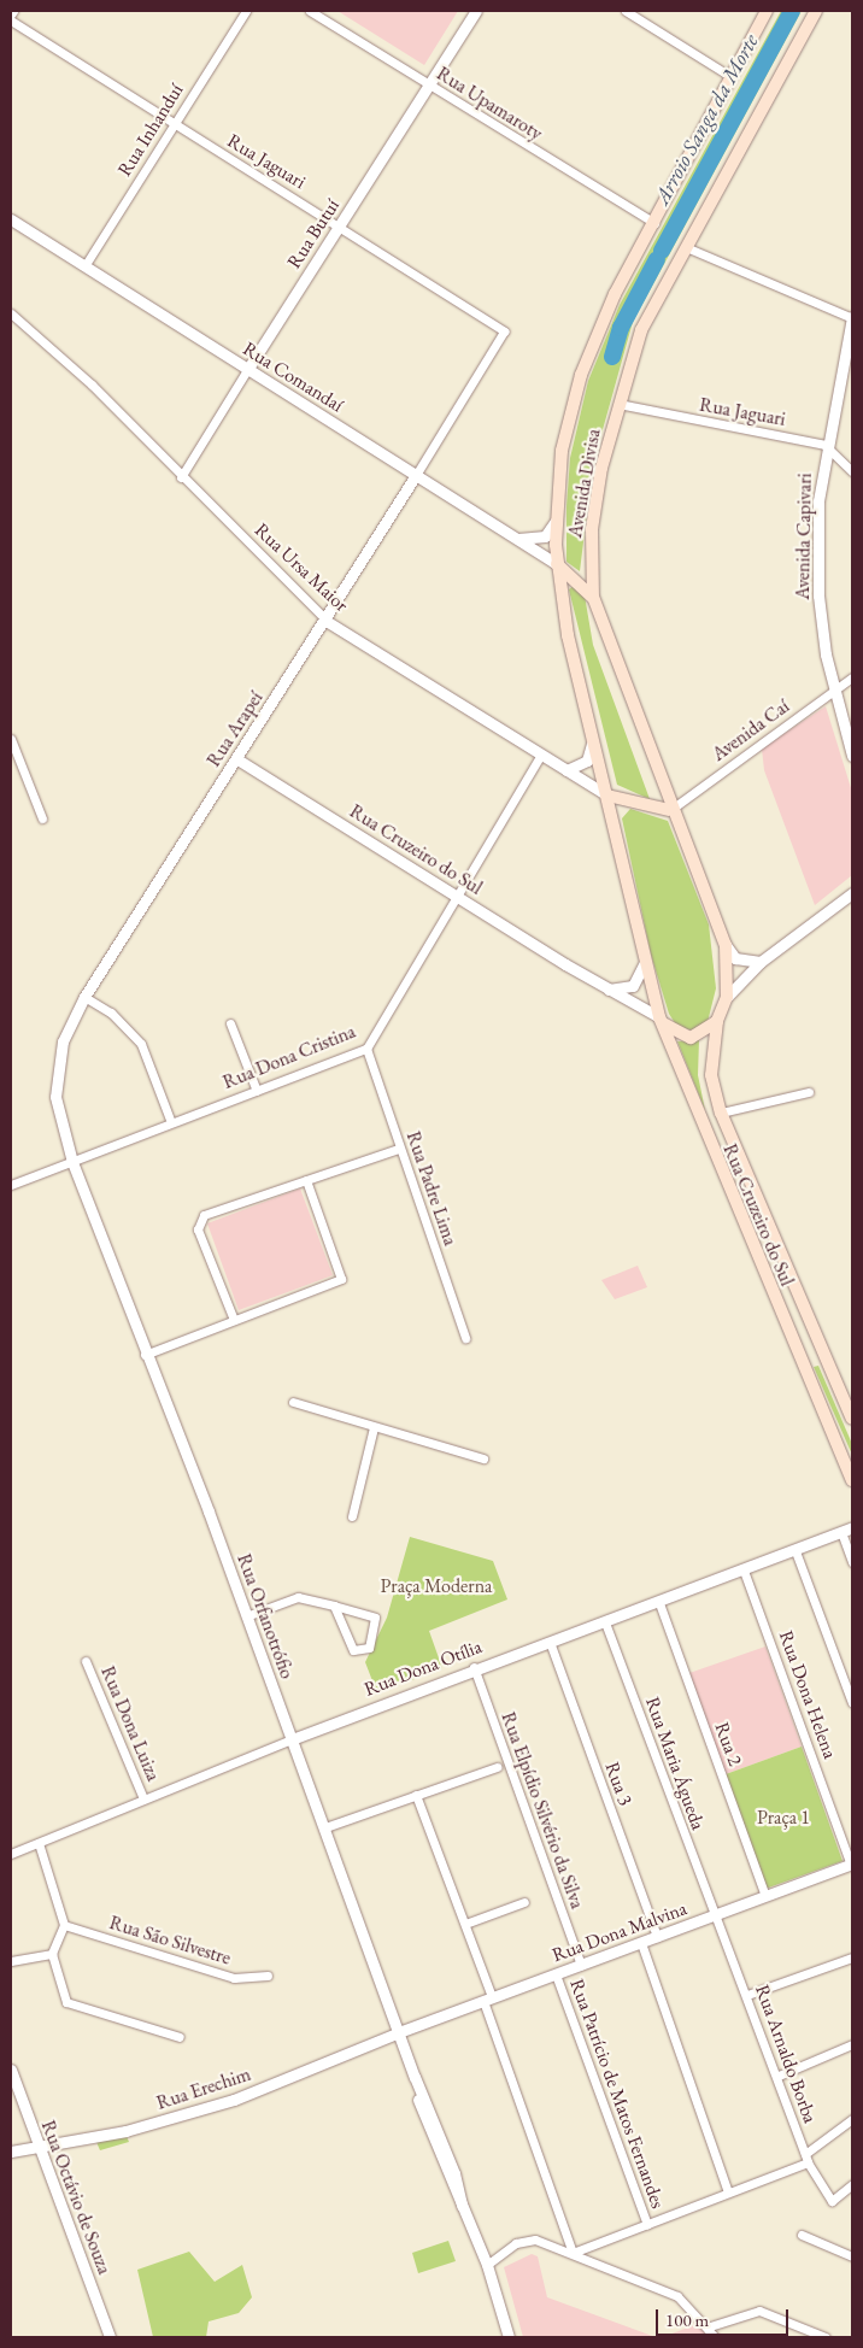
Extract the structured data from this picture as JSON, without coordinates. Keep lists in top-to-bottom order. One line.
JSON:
{"streets":{"main road":["Avenida Divisa","Rua Cruzeiro do Sul"],"street":["Rua Upamaroty","Rua Inhanduí","Rua Jaguari","Rua Butuí","Rua Comandaí","Avenida Capivari","Rua Ursa Maior","Rua Arapeí","Avenida Caí","Rua Dona Cristina","Rua Padre Lima","Rua Orfanotrófio","Rua Dona Otília","Rua Dona Helena","Rua Dona Luiza","Rua 2","Rua Maria Águeda","Rua 3","Rua Elpídio Silvério da Silva","Rua Dona Malvina","Rua São Silvestre","Rua Arnaldo Borba","Rua Erechim","Rua Patrício de Matos Fernandes","Rua Octávio de Souza"]},"crossings":[["Rua Upamaroty","Rua Butuí"],["Rua Upamaroty","Avenida Divisa"],["Rua Inhanduí","Rua Jaguari"],["Rua Inhanduí","Rua Comandaí"],["Rua Jaguari","Rua Butuí"],["Rua Jaguari","Avenida Divisa"],["Rua Jaguari","Avenida Capivari"],["Rua Jaguari","Rua Arapeí"],["Rua Butuí","Rua Comandaí"],["Rua Butuí","Rua Ursa Maior"],["Rua Comandaí","Avenida Divisa"],["Rua Comandaí","Rua Arapeí"],["Avenida Divisa","Rua Ursa Maior"],["Avenida Divisa","Avenida Caí"],["Avenida Divisa","Rua Cruzeiro do Sul"],["Avenida Capivari","Avenida Caí"],["Rua Ursa Maior","Rua Arapeí"],["Rua Ursa Maior","Rua Dona Cristina"],["Rua Arapeí","Rua Cruzeiro do Sul"],["Rua Arapeí","Rua Dona Cristina"],["Rua Arapeí","Rua Orfanotrófio"],["Rua Cruzeiro do Sul","Rua Dona Cristina"],["Rua Dona Cristina","Rua Padre Lima"],["Rua Dona Cristina","Rua Orfanotrófio"],["Rua Orfanotrófio","Rua Dona Otília"],["Rua Orfanotrófio","Rua Dona Malvina"],["Rua Orfanotrófio","Rua Erechim"],["Rua Dona Otília","Rua Dona Helena"],["Rua Dona Otília","Rua Dona Luiza"],["Rua Dona Otília","Rua 2"],["Rua Dona Otília","Rua Maria Águeda"],["Rua Dona Otília","Rua 3"],["Rua Dona Otília","Rua Elpídio Silvério da Silva"],["Rua Dona Helena","Rua Dona Malvina"],["Rua 2","Rua Dona Malvina"],["Rua Maria Águeda","Rua Dona Malvina"],["Rua Maria Águeda","Rua Arnaldo Borba"],["Rua 3","Rua Dona Malvina"],["Rua Elpídio Silvério da Silva","Rua Dona Malvina"],["Rua Dona Malvina","Rua Arnaldo Borba"],["Rua Dona Malvina","Rua Erechim"],["Rua Dona Malvina","Rua Patrício de Matos Fernandes"],["Rua Erechim","Rua Octávio de Souza"]],"water":["Arroio Sanga da Morte"],"parks":["Praça Moderna","Praça 1"],"scale_bar":"100 m"}
